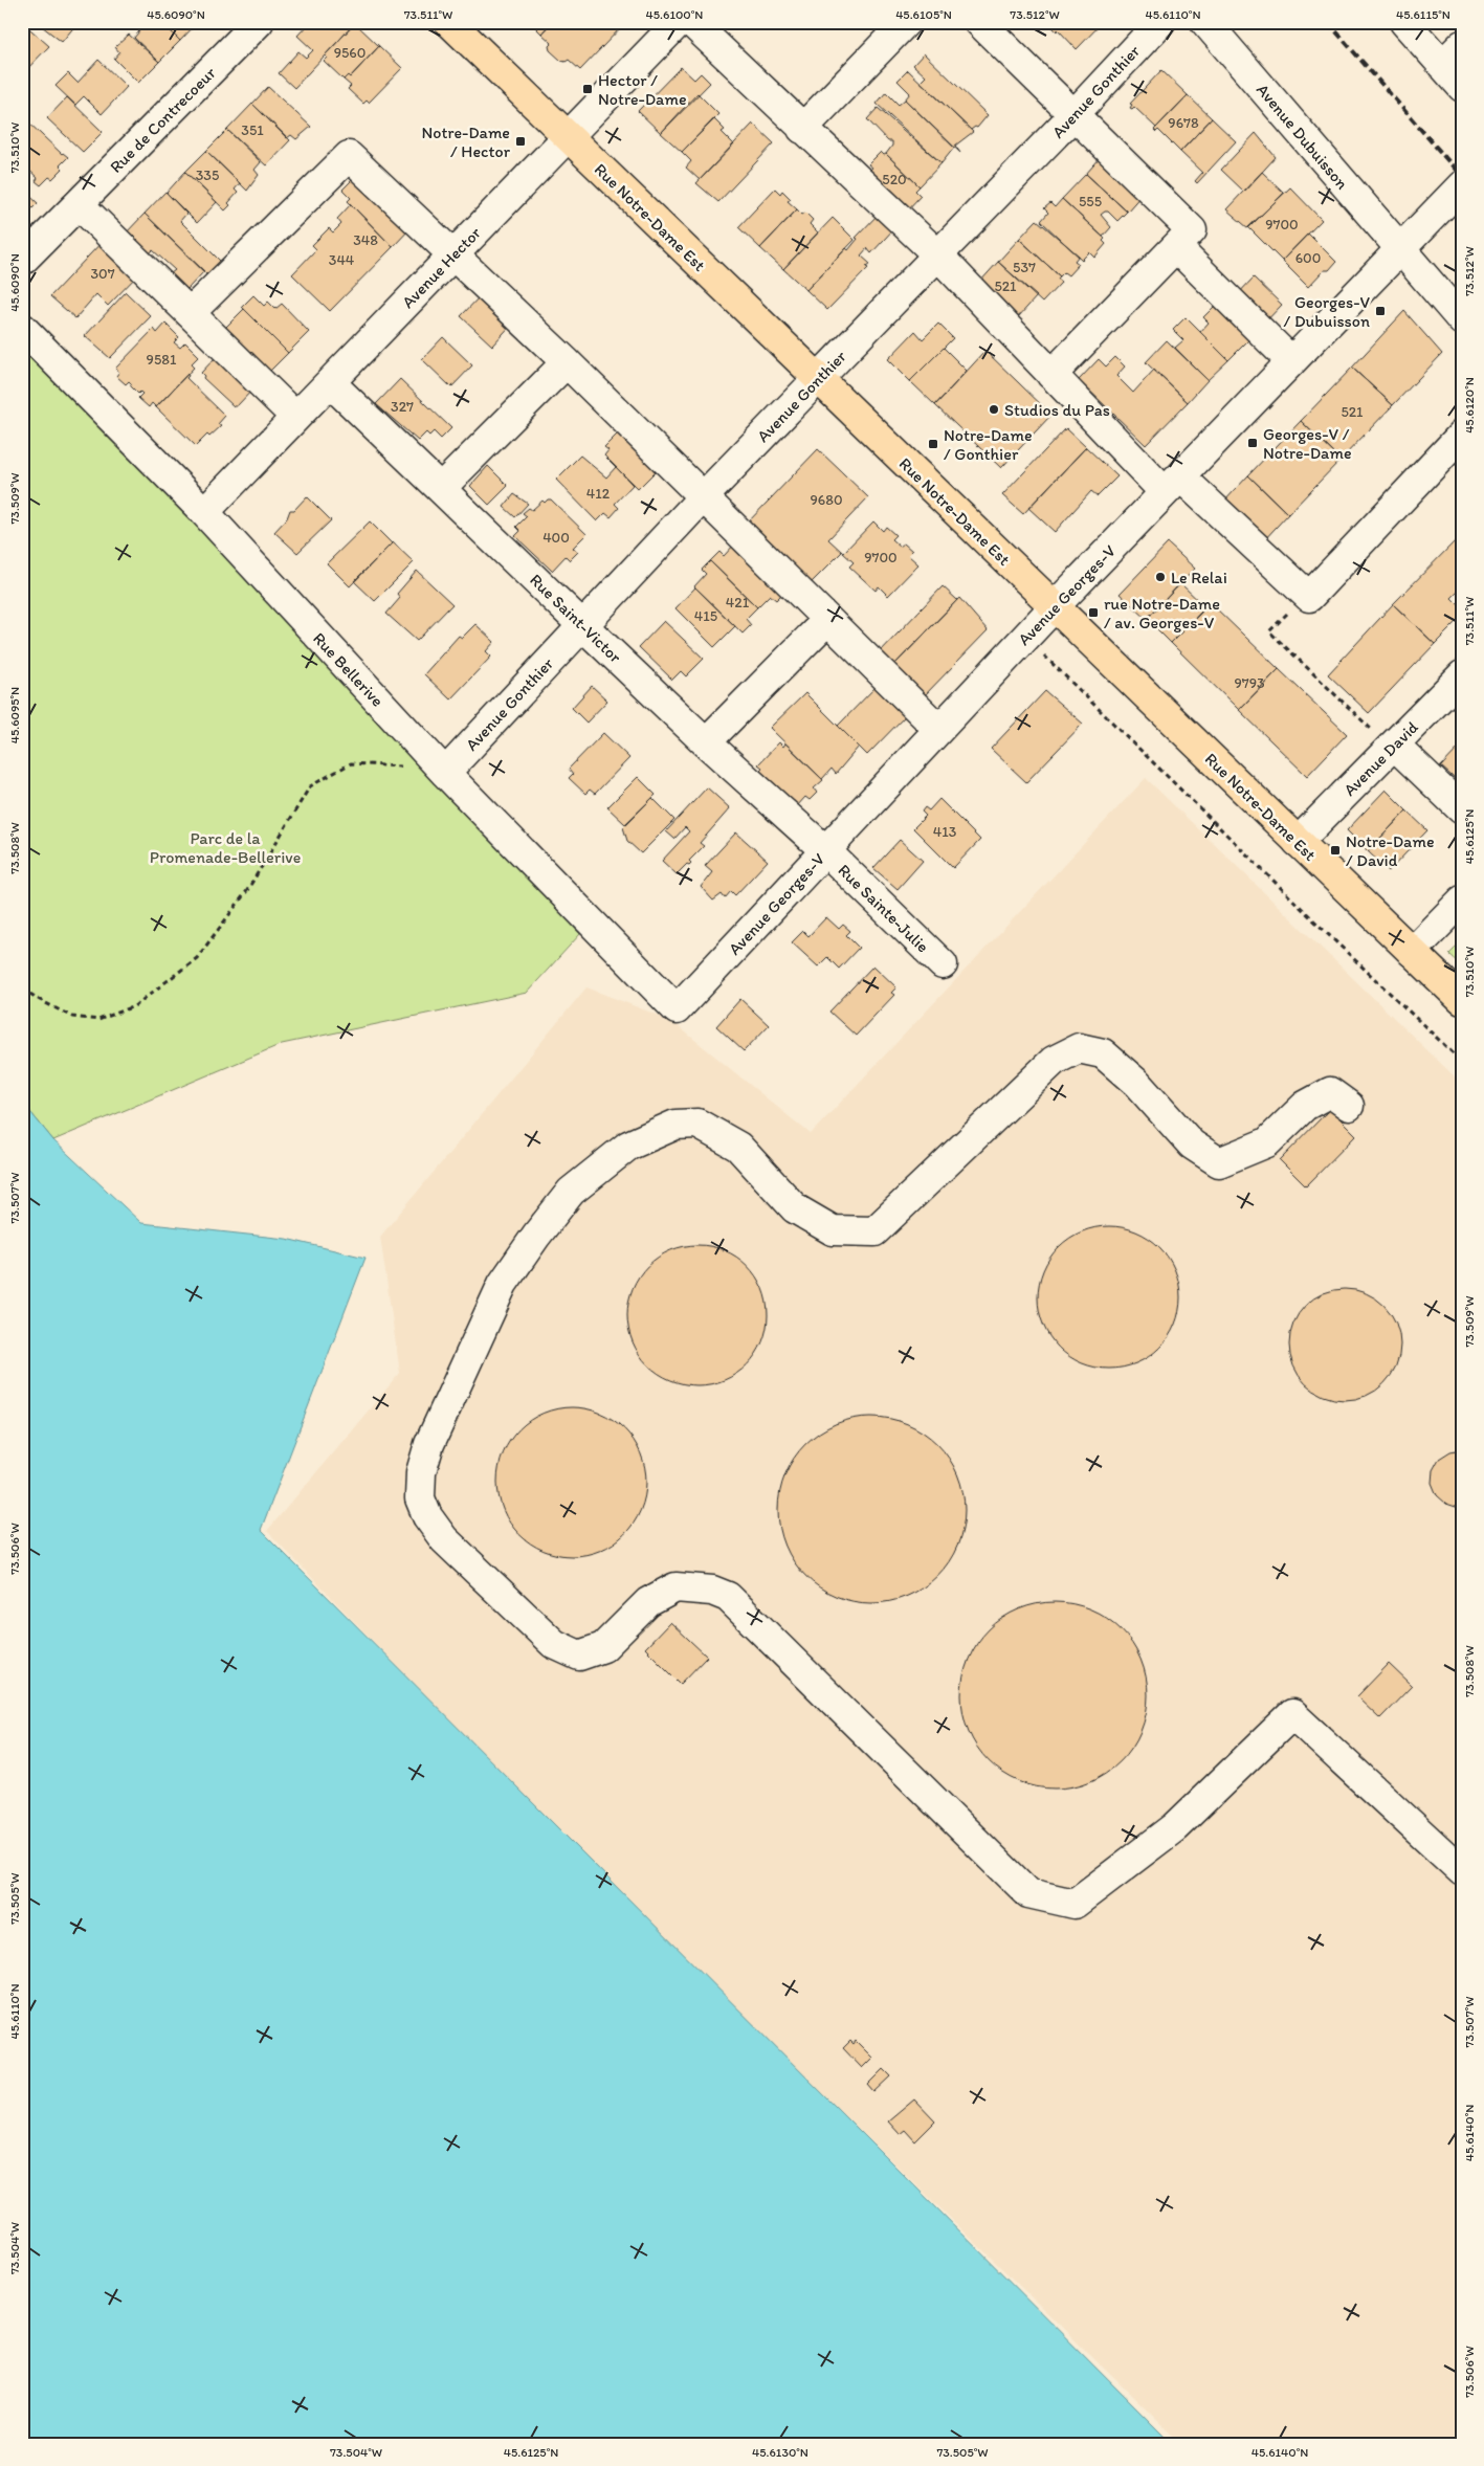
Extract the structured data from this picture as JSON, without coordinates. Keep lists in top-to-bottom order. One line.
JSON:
{"streets":{"main road":["Rue Notre-Dame Est"],"street":["Avenue Gonthier","Rue de Contrecoeur","Avenue Dubuisson","Avenue Hector","Avenue Georges-V","Rue Saint-Victor","Rue Bellerive","Avenue David","Rue Sainte-Julie"]},"crossings":[["Avenue Gonthier","Rue Notre-Dame Est"],["Avenue Gonthier","Rue Saint-Victor"],["Avenue Gonthier","Rue Bellerive"],["Avenue Dubuisson","Avenue Georges-V"],["Rue Notre-Dame Est","Avenue Hector"],["Rue Notre-Dame Est","Avenue Georges-V"],["Rue Notre-Dame Est","Avenue David"],["Avenue Hector","Rue Saint-Victor"],["Avenue Hector","Rue Bellerive"],["Avenue Georges-V","Rue Saint-Victor"],["Avenue Georges-V","Rue Bellerive"],["Avenue Georges-V","Rue Sainte-Julie"],["Rue Saint-Victor","Rue Sainte-Julie"]],"parks":["Parc de la Promenade-Bellerive"],"places":{"transit":["Hector / Notre-Dame","Notre-Dame / Hector","Georges-V / Dubuisson","Georges-V / Notre-Dame","Notre-Dame / Gonthier","rue Notre-Dame / av. Georges-V","Notre-Dame / David"],"other":["Studios du Pas","Le Relai"]},"house_numbers":["9560","9678","351","335","520","555","9700","348","600","344","537","307","521","9581","327","521","412","9680","400","9700","421","415","9793","413"],"coordinates":["45.6090°N","73.511°W","45.6100°N","45.6105°N","73.512°W","45.6110°N","45.6115°N","73.510°W","45.6120°N","73.509°W","45.6095°N","45.6125°N","73.508°W","73.507°W","73.506°W","73.505°W","45.6140°N","73.504°W","45.6130°N"]}
